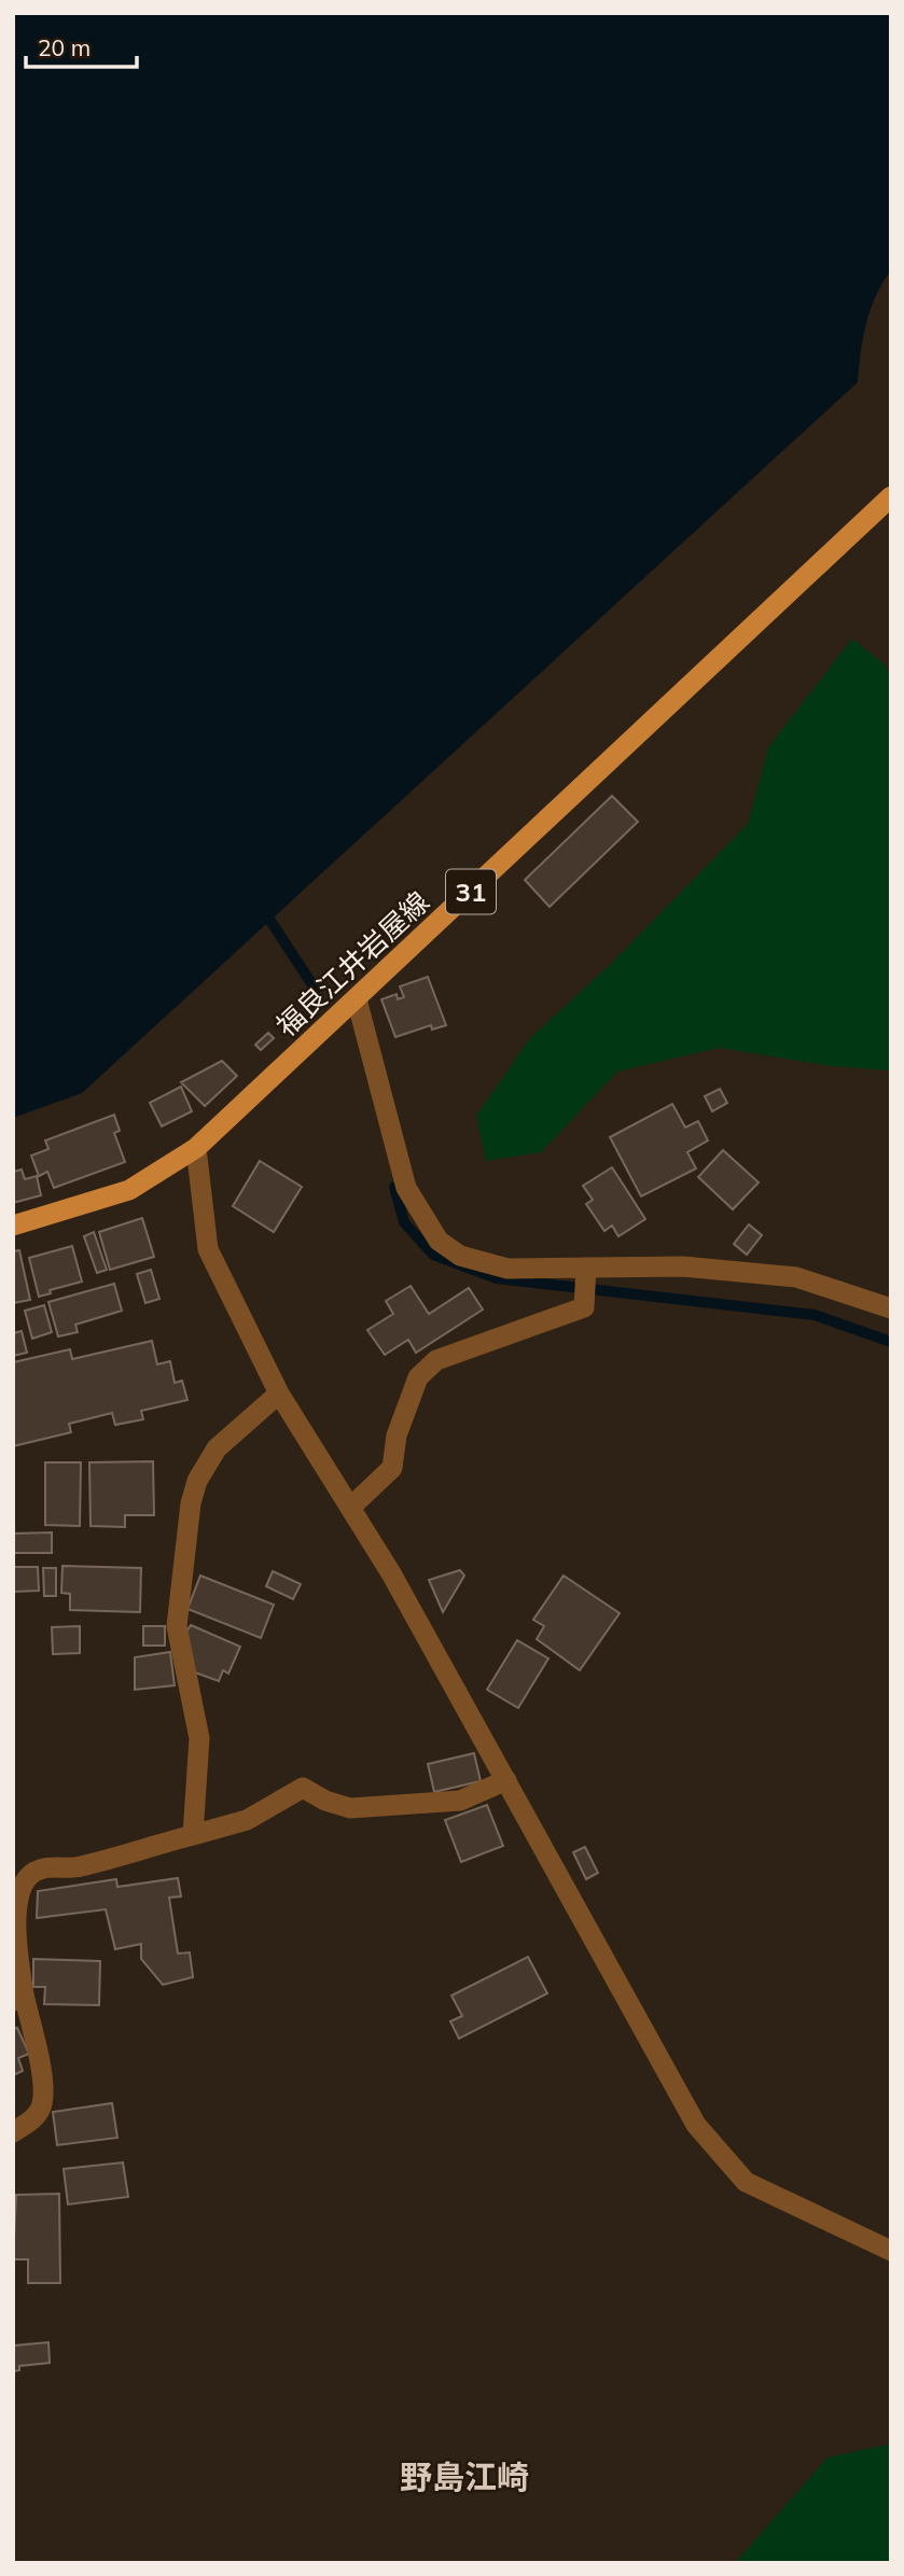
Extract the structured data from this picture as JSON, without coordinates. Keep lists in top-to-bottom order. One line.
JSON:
{"streets":{"main road":["31","福良江井岩屋線"]},"districts":["野島江崎"],"scale_bar":"20 m"}
